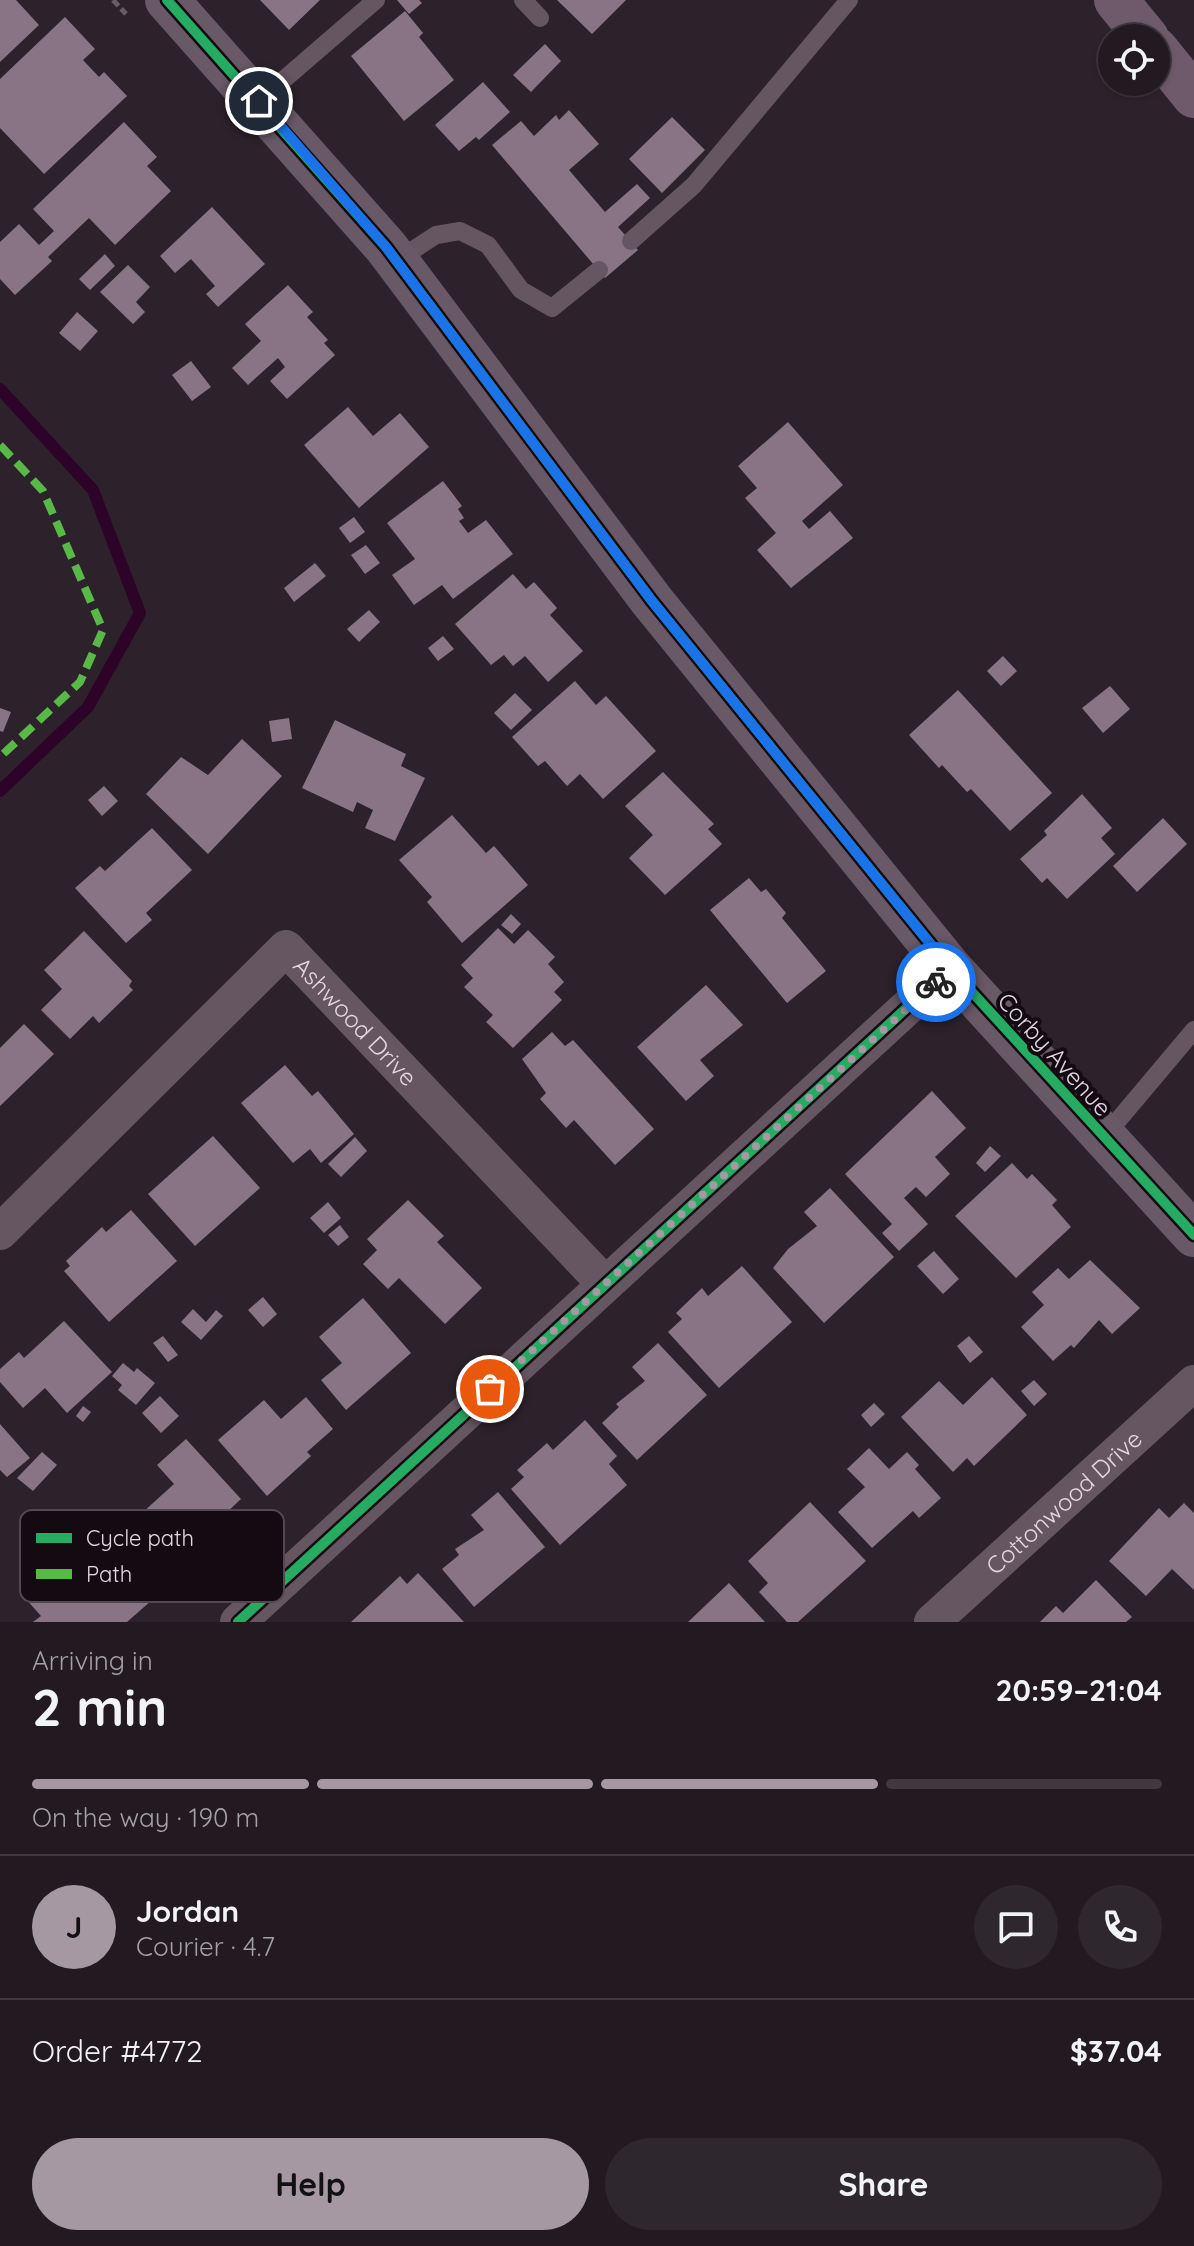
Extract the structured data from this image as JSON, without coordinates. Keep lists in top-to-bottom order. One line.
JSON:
{"streets":{"street":["Ashwood Drive","Corby Avenue","Cottonwood Drive"]},"legend":["Cycle path","Path"],"page":{"heading":["2 min","Arriving in","20:59–21:04"],"panel":["Jordan","Courier · 4.7","Order #4772","$37.04"],"bar":"On the way · 190 m","round":"J","buttons":["Help","Share"]}}
